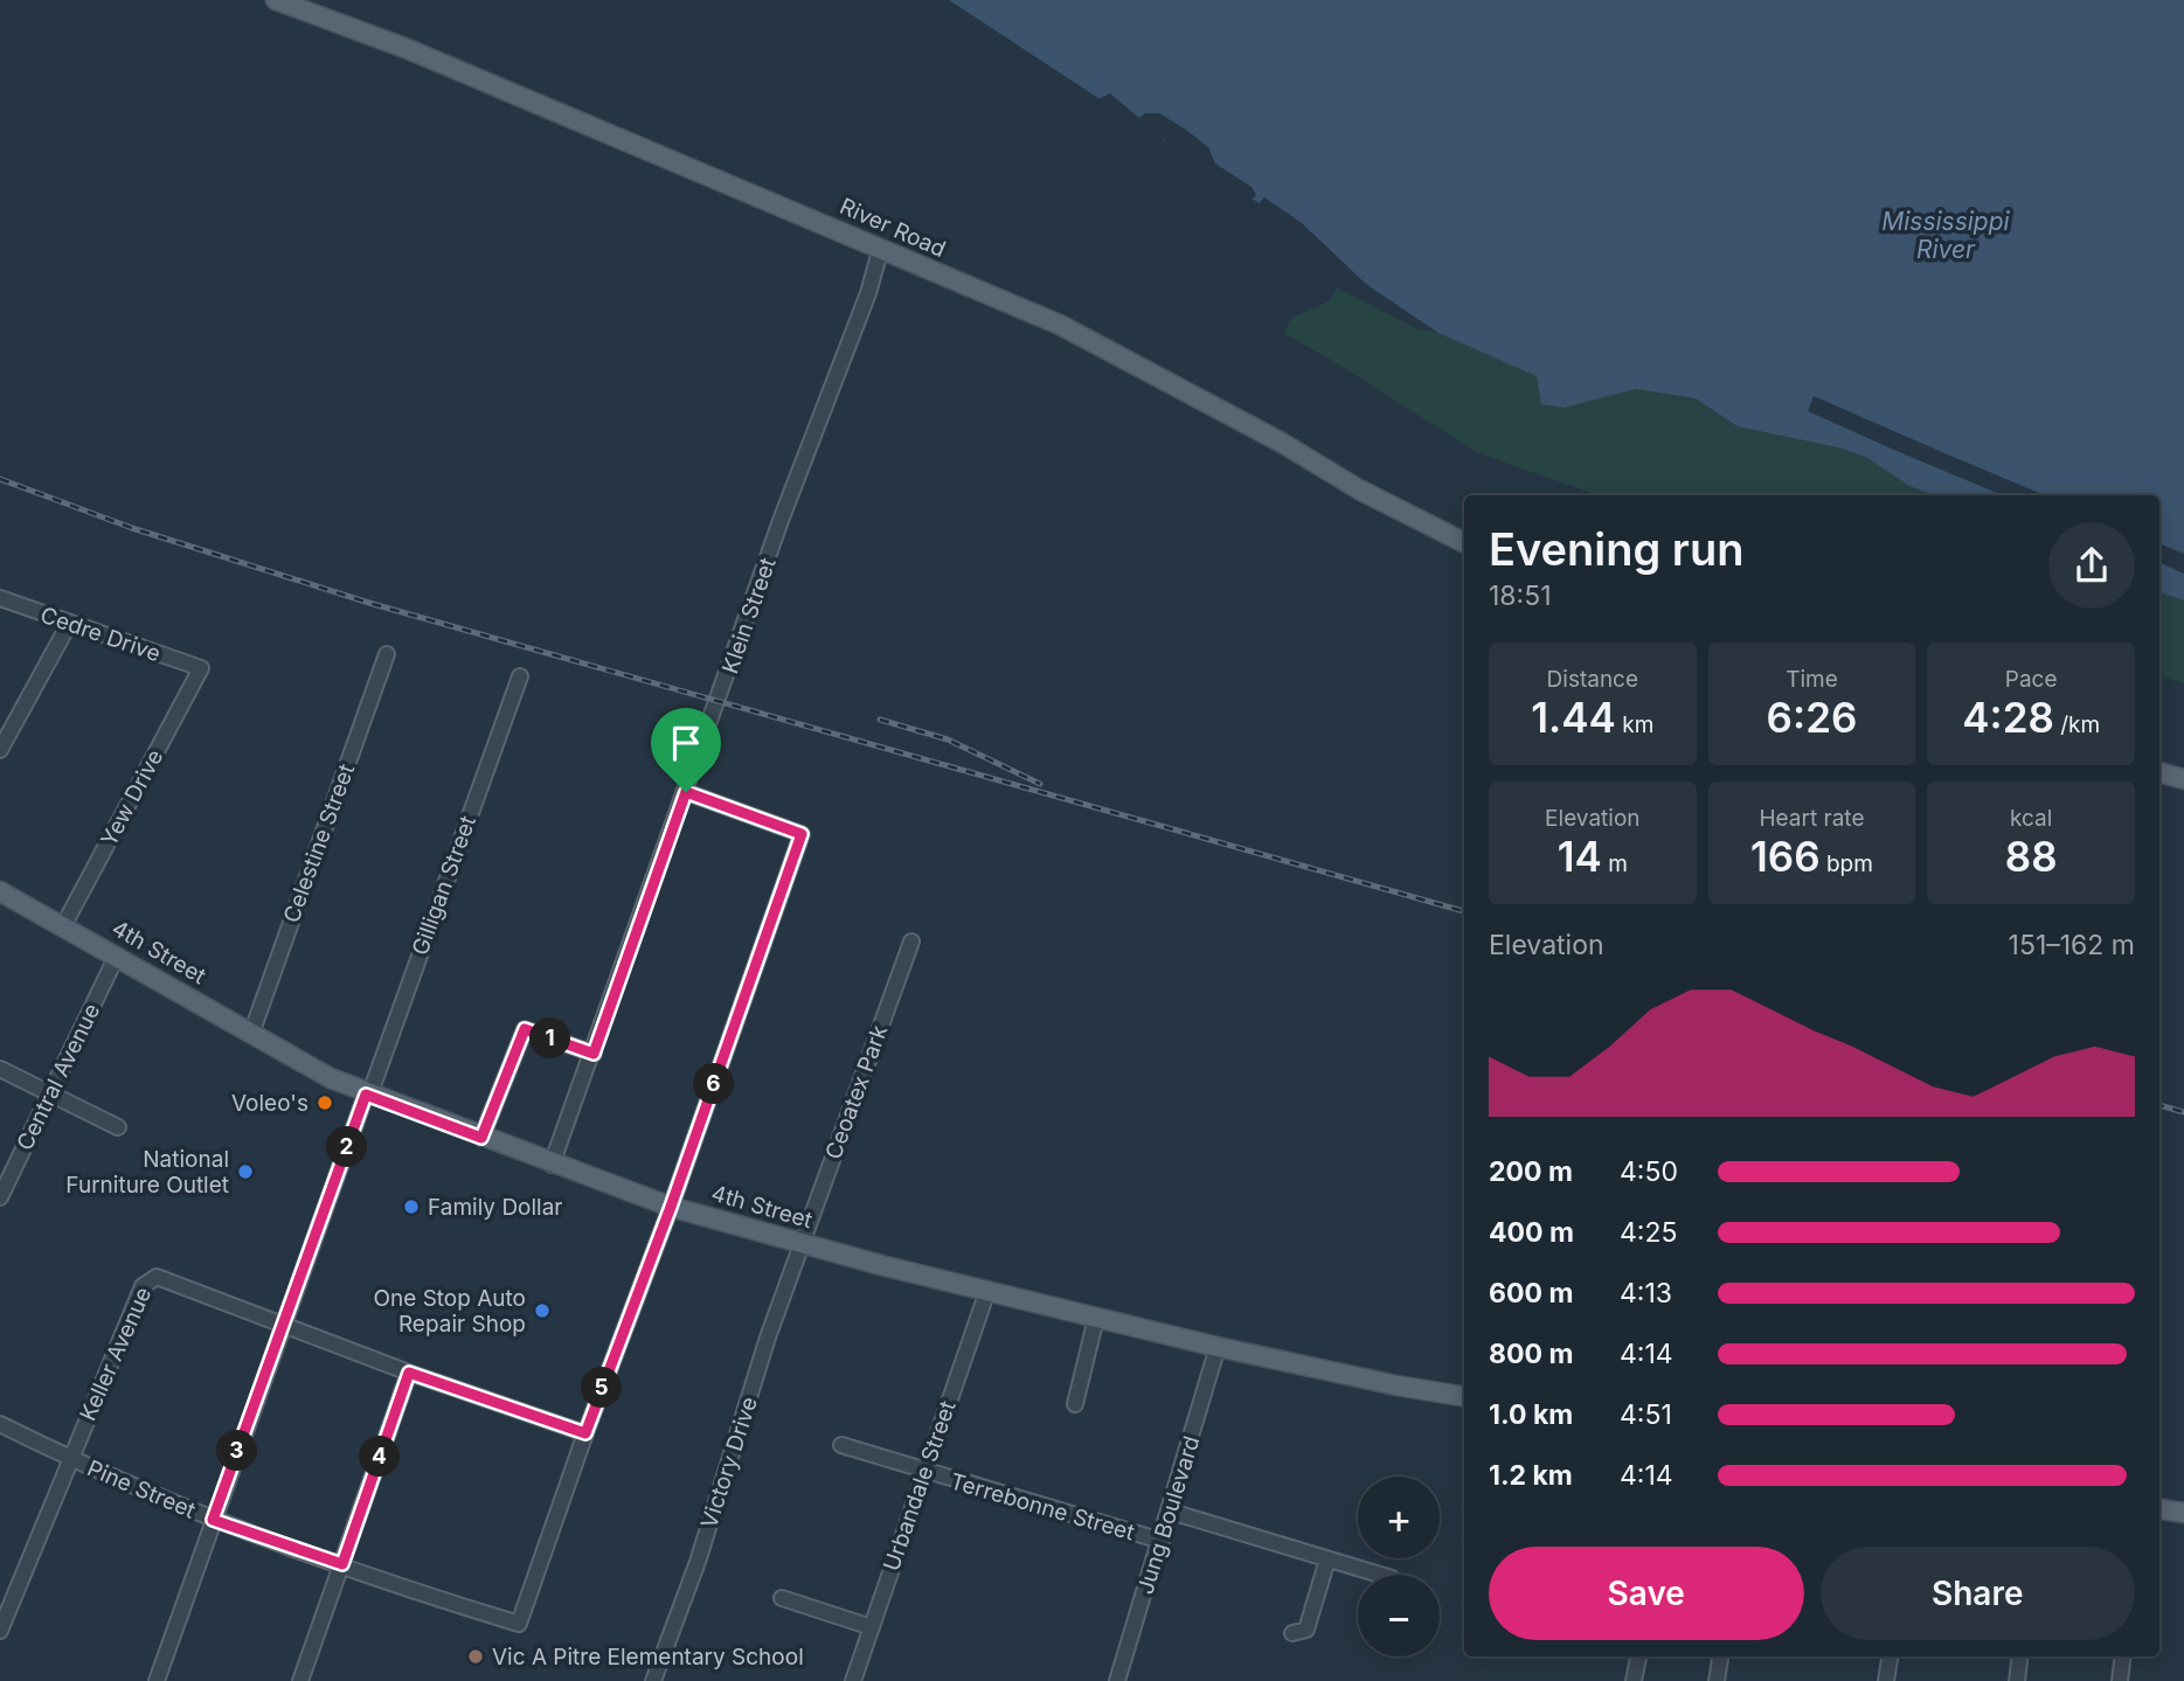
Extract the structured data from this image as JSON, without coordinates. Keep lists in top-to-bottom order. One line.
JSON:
{"streets":{"main road":["River Road","4th Street"],"street":["Klein Street","Cedre Drive","Yew Drive","Celestine Street","Gilligan Street","Central Avenue","Ceoatex Park","Keller Avenue","Victory Drive","Urbandale Street","Pine Street","Terrebonne Street","Jung Boulevard"]},"crossings":[["River Road","Klein Street"],["Klein Street","4th Street"],["Cedre Drive","Yew Drive"],["Yew Drive","4th Street"],["Celestine Street","4th Street"],["Gilligan Street","4th Street"],["Gilligan Street","Keller Avenue"],["Gilligan Street","Pine Street"],["4th Street","Central Avenue"],["4th Street","Ceoatex Park"],["4th Street","Victory Drive"],["4th Street","Urbandale Street"],["4th Street","Jung Boulevard"],["Ceoatex Park","Victory Drive"],["Keller Avenue","Pine Street"],["Urbandale Street","Terrebonne Street"],["Terrebonne Street","Jung Boulevard"]],"water":["Mississippi River"],"places":["Voleo's","National Furniture Outlet","Family Dollar","One Stop Auto Repair Shop","Vic A Pitre Elementary School"],"page":{"heading":["Evening run","18:51"],"stats":[["Distance","1.44 km"],["Time","6:26"],["Pace","4:28 /km"],["Elevation","14 m"],["Heart rate","166 bpm"],["kcal","88"]],"chart":["Elevation","151–162 m"],"pins":["1","6","2","5","3","4"],"list":[{"name":"200 m","note":"4:50"},{"name":"400 m","note":"4:25"},{"name":"600 m","note":"4:13"},{"name":"800 m","note":"4:14"},{"name":"1.0 km","note":"4:51"},{"name":"1.2 km","note":"4:14"}],"map_buttons":["+","−"],"buttons":["Save","Share"]}}
